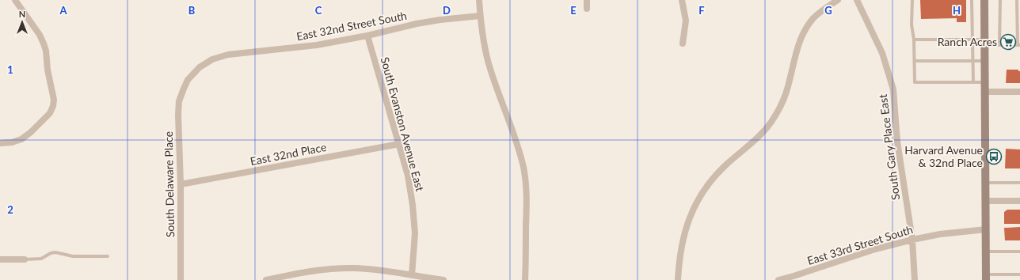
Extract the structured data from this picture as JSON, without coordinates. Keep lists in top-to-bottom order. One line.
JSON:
{"streets":{"street":["East 32nd Street South","South Evanston Avenue East","South Gary Place East","East 32nd Place","South Delaware Place","East 33rd Street South"]},"crossings":[["East 32nd Street South","South Evanston Avenue East"],["East 32nd Street South","South Delaware Place"],["South Evanston Avenue East","East 32nd Place"],["South Gary Place East","East 33rd Street South"],["East 32nd Place","South Delaware Place"]],"places":{"supermarket":["Ranch Acres"],"bus stop":["Harvard Avenue & 32nd Place"]},"north":"top","grid":{"columns":["A","B","C","D","E","F","G","H"],"rows":["1","2"]}}
